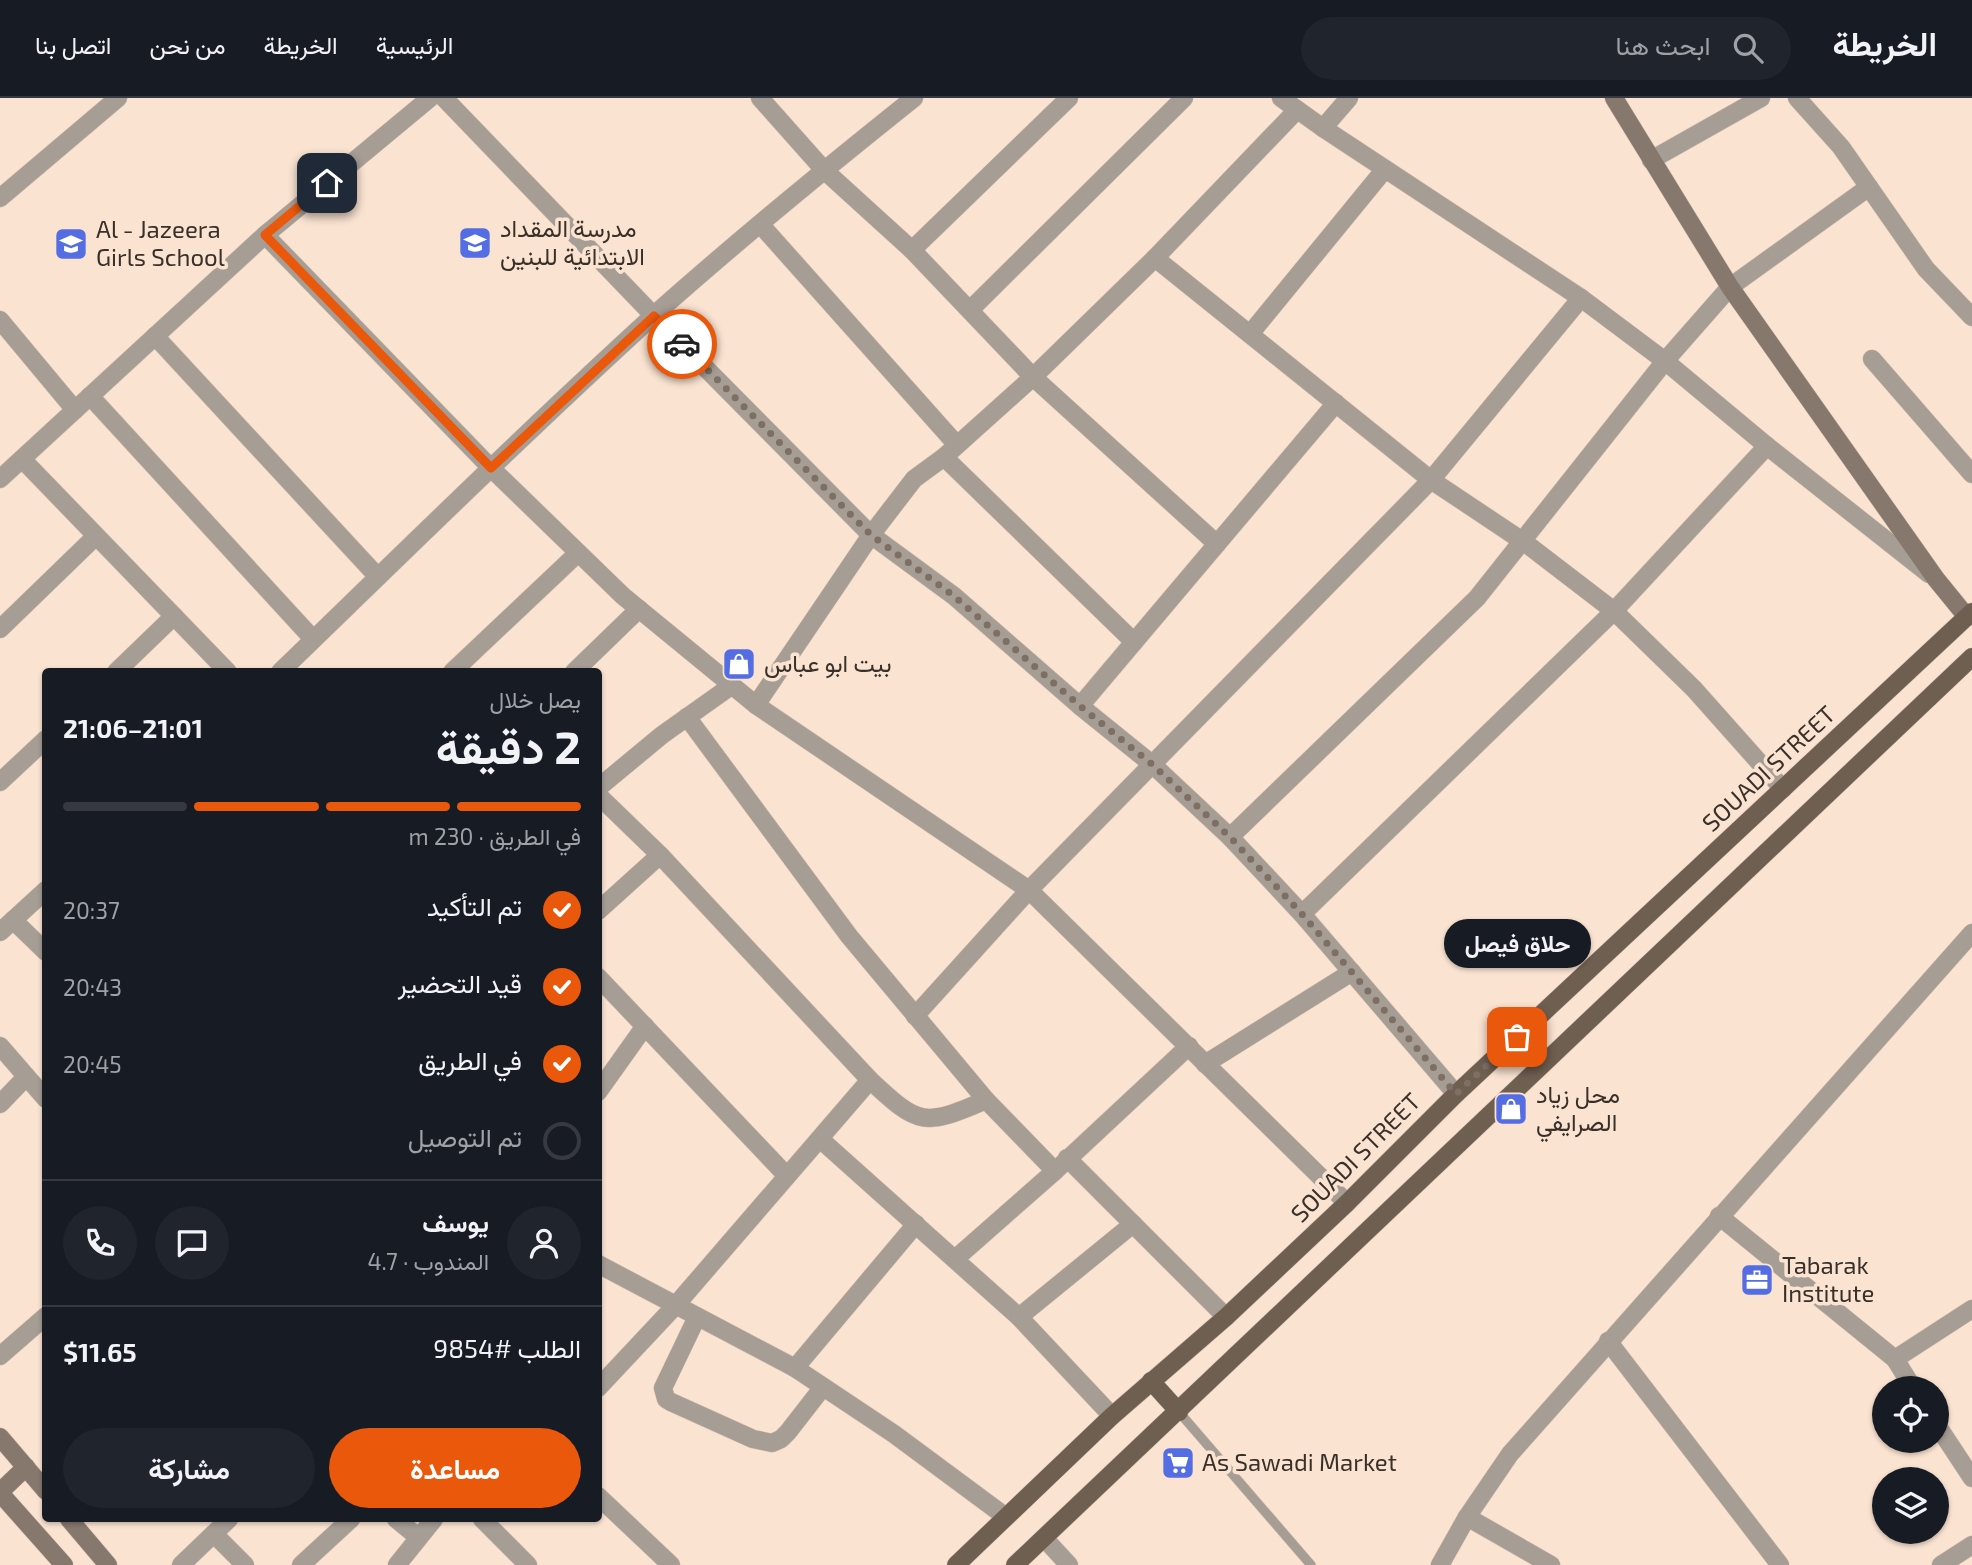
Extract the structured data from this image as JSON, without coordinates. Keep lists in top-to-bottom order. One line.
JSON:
{"streets":{"main road":["SOUADI STREET"]},"places":{"school or university":["مدرسة المقداد الابتدائية للبنين","Al - Jazeera Girls School"],"shop":["بيت ابو عباس","محل زياد الصرايفي"],"other":["حلاق فيصل"],"office":["Tabarak Institute"],"supermarket":["As Sawadi Market"]},"page":{"header":"الخريطة","search":"ابحث هنا","nav":["الرئيسية","الخريطة","من نحن","اتصل بنا"],"heading":["2 دقيقة","يصل خلال","21:01–21:06"],"panel":["يوسف","المندوب · 4.7","الطلب #9854","$11.65"],"bar":"في الطريق · 230 m","list":[["تم التأكيد","20:37"],["قيد التحضير","20:43"],["في الطريق","20:45"],"تم التوصيل"],"bubble":"حلاق فيصل","buttons":["مساعدة","مشاركة"]}}
